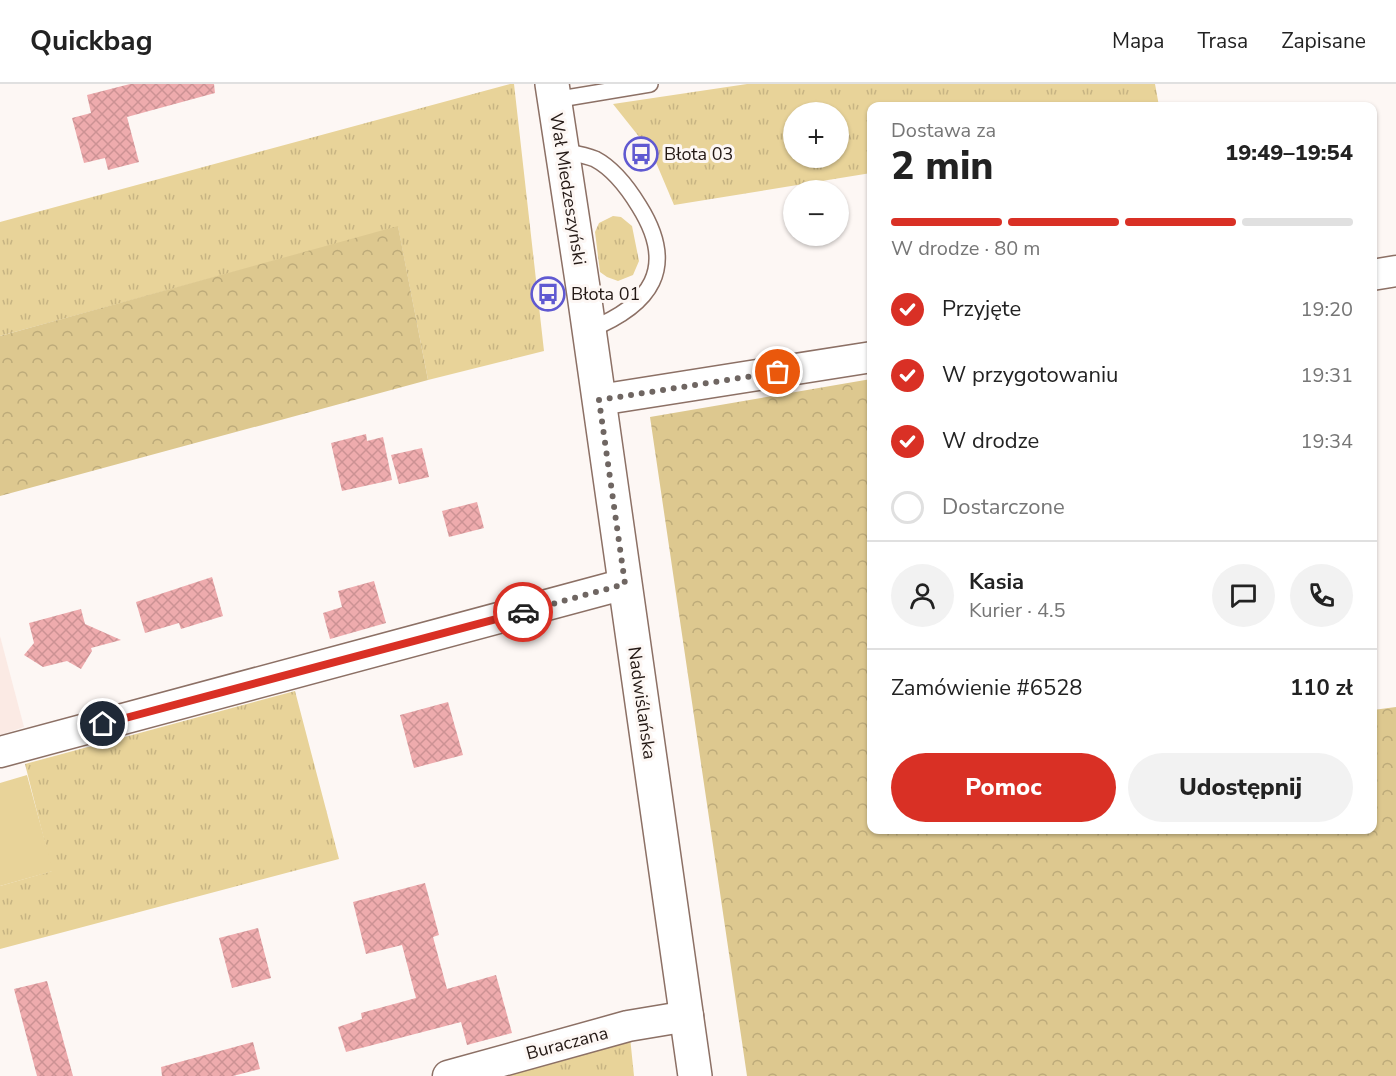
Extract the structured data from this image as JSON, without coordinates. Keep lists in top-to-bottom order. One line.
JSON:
{"streets":{"main road":["Wał Miedzeszyński","Nadwiślańska"],"street":["Buraczana"]},"crossings":[["Wał Miedzeszyński","Nadwiślańska"],["Nadwiślańska","Buraczana"]],"places":{"bus stop":["Błota 03","Błota 01"]},"page":{"header":"Quickbag","nav":["Mapa","Trasa","Zapisane"],"map_buttons":["+","−"],"heading":["2 min","Dostawa za","19:49–19:54"],"panel":["Kasia","Kurier · 4.5","Zamówienie #6528","110 zł"],"bar":"W drodze · 80 m","list":[["Przyjęte","19:20"],["W przygotowaniu","19:31"],["W drodze","19:34"],"Dostarczone"],"buttons":["Pomoc","Udostępnij"]}}
